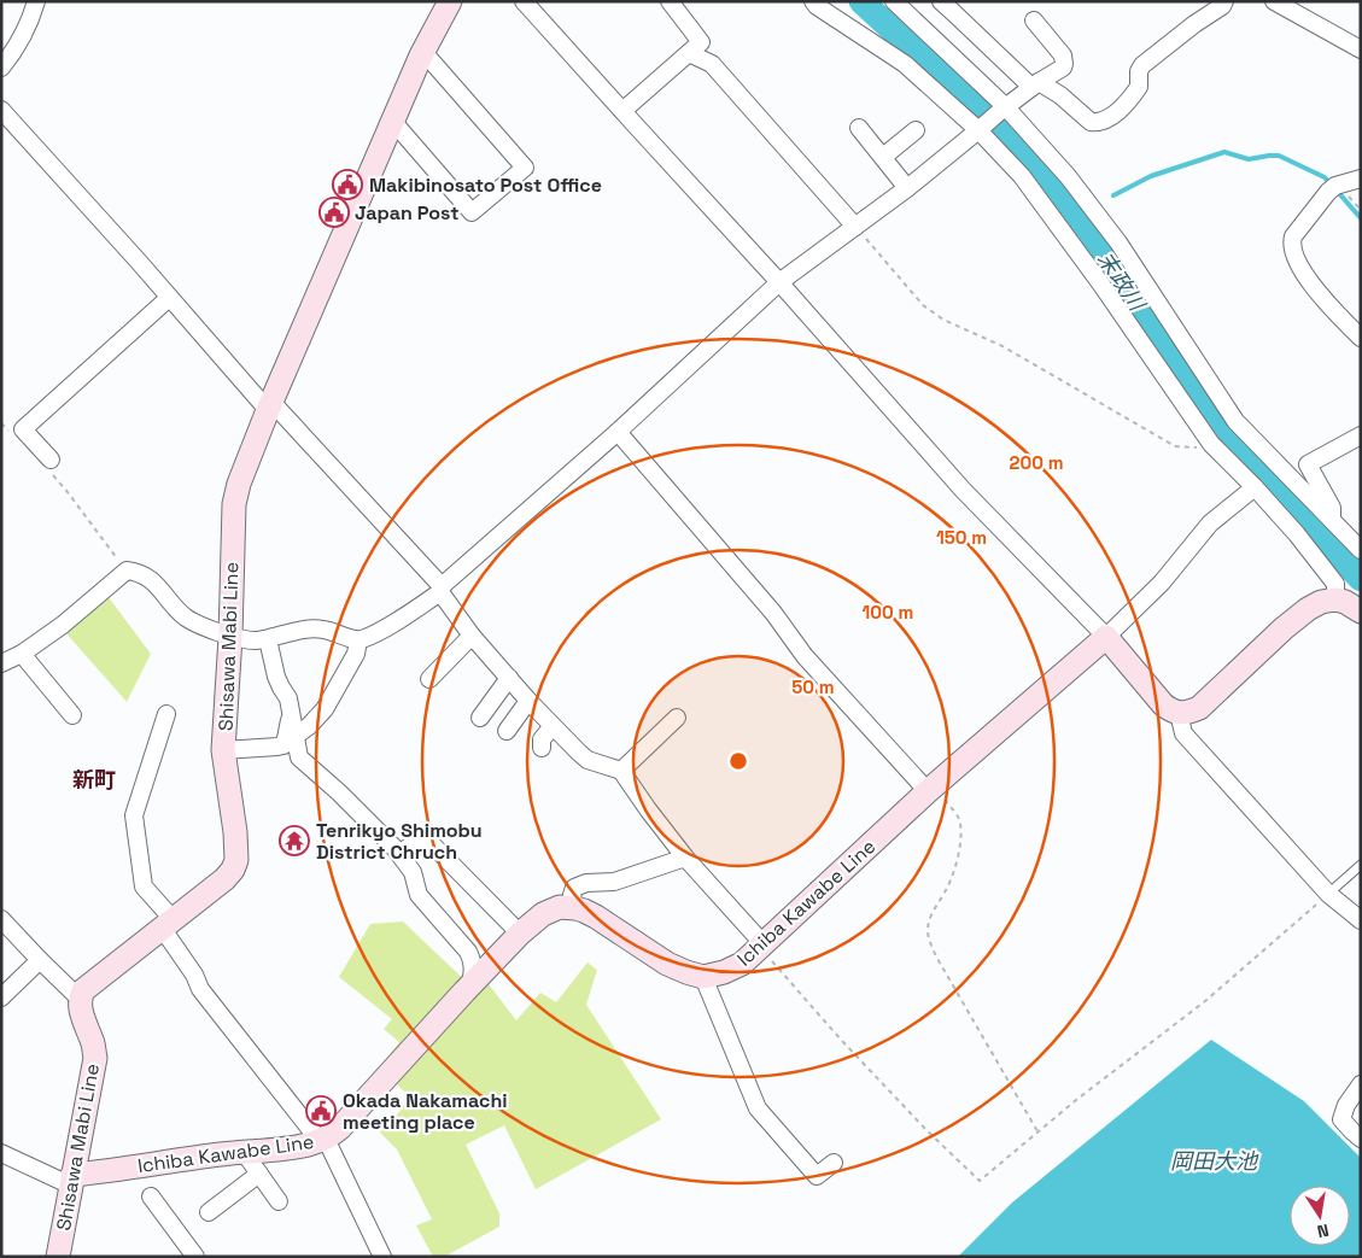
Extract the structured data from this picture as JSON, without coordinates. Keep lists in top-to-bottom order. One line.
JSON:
{"streets":{"main road":["Shisawa Mabi Line","Ichiba Kawabe Line"]},"crossings":[["Shisawa Mabi Line","Ichiba Kawabe Line"]],"districts":["新町"],"water":["末政川","岡田大池"],"places":{"public building":["Makibinosato Post Office","Japan Post","Okada Nakamachi meeting place"],"temple":["Tenrikyo Shimobu District Chruch"]},"north":"bottom","rings":["200 m","150 m","100 m","50 m"]}
